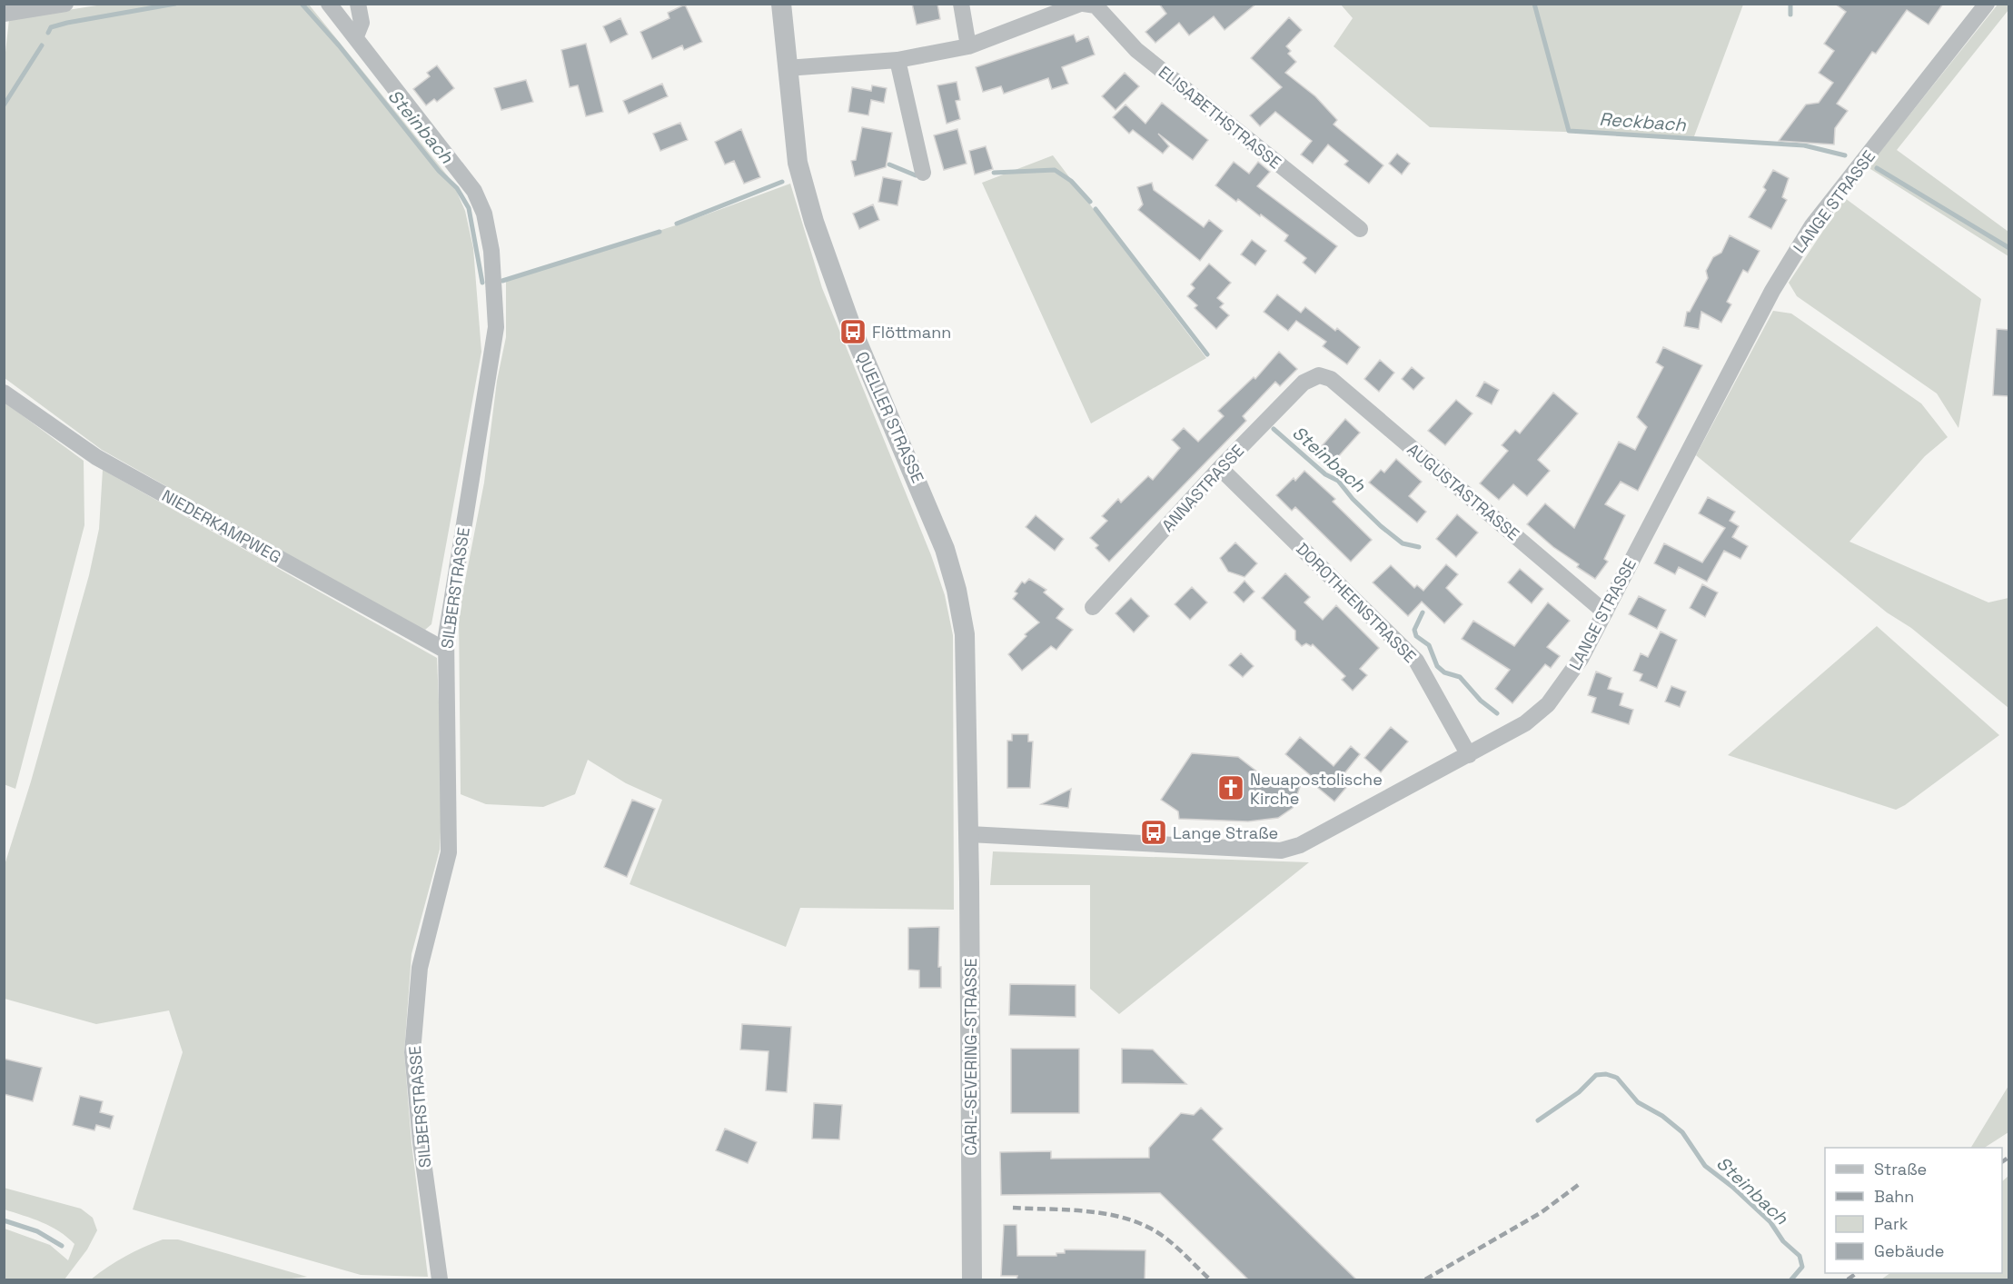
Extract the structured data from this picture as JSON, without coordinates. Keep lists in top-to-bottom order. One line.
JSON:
{"streets":{"street":["ELISABETHSTRASSE","LANGE STRASSE","QUELLER STRASSE","ANNASTRASSE","AUGUSTASTRASSE","NIEDERKAMPWEG","SILBERSTRASSE","DOROTHEENSTRASSE","CARL-SEVERING-STRASSE"]},"crossings":[["ELISABETHSTRASSE","QUELLER STRASSE"],["LANGE STRASSE","QUELLER STRASSE"],["LANGE STRASSE","AUGUSTASTRASSE"],["LANGE STRASSE","DOROTHEENSTRASSE"],["LANGE STRASSE","CARL-SEVERING-STRASSE"],["QUELLER STRASSE","CARL-SEVERING-STRASSE"],["ANNASTRASSE","AUGUSTASTRASSE"],["ANNASTRASSE","DOROTHEENSTRASSE"],["NIEDERKAMPWEG","SILBERSTRASSE"]],"water":["Reckbach","Steinbach"],"places":{"bus stop":["Flöttmann","Lange Straße"],"church":["Neuapostolische Kirche"]},"legend":["Straße","Bahn","Park","Gebäude"]}
